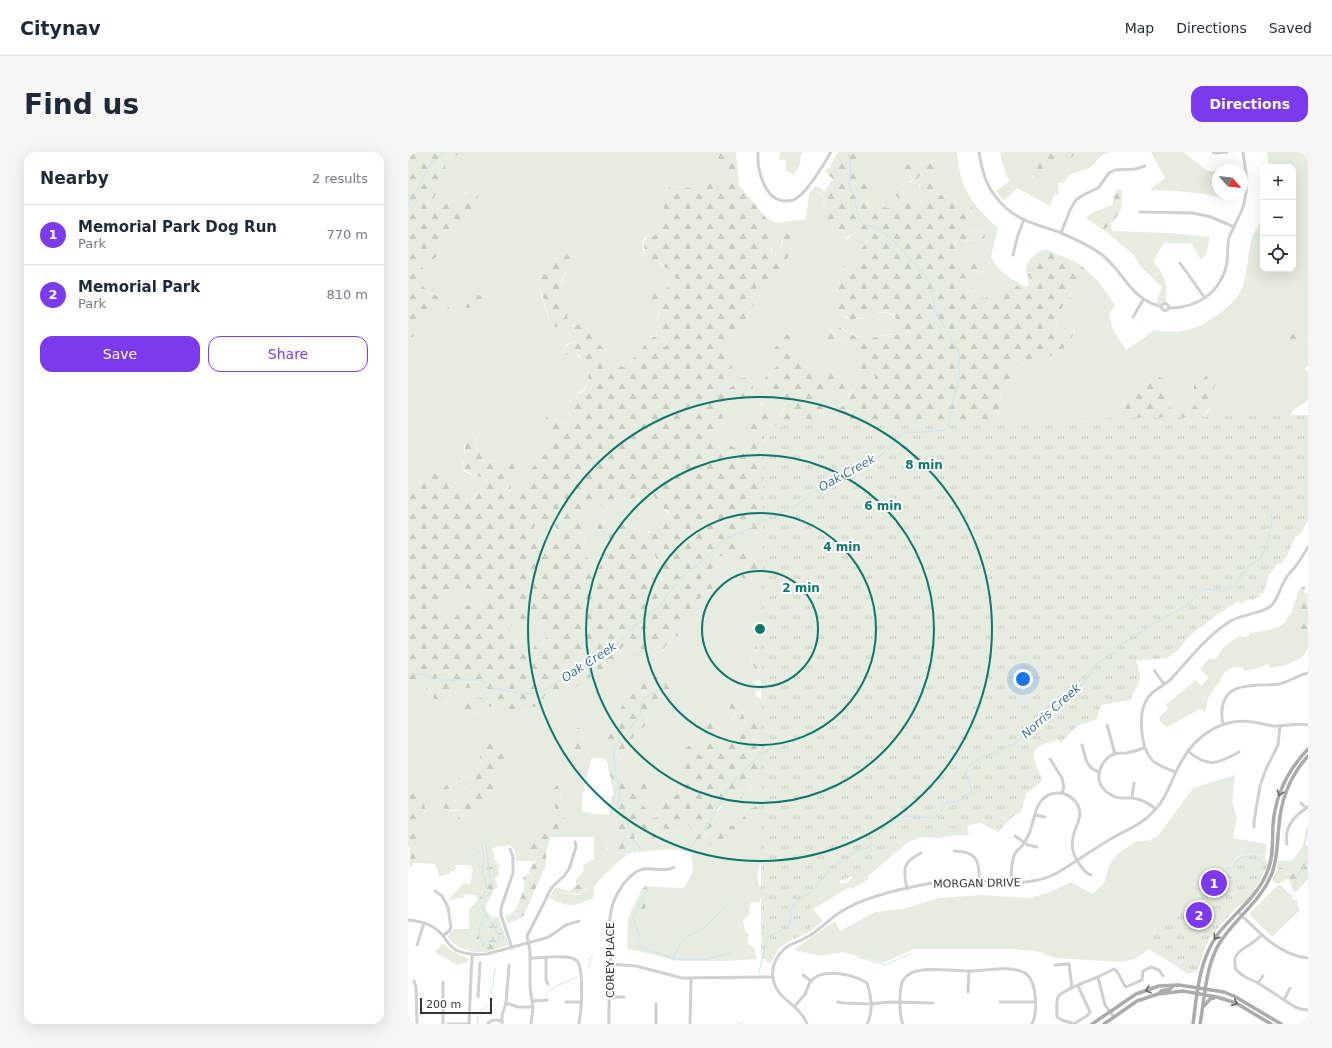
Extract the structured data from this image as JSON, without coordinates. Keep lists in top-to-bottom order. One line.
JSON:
{"streets":{"street":["MORGAN DRIVE","COREY PLACE"]},"water":["Oak Creek","Norris Creek"],"scale_bar":"200 m","north":"bottom right","page":{"header":"Citynav","nav":["Map","Directions","Saved"],"buttons":["Directions",["Save","Share"]],"title":"Find us","heading":["Nearby","2 results"],"map_buttons":["+","−"],"list":[{"mark":"1","name":"Memorial Park Dog Run","note":"Park","value":"770 m"},{"mark":"2","name":"Memorial Park","note":"Park","value":"810 m"}],"pins":["1","2"],"scale":"200 m"},"rings":["8 min","6 min","4 min","2 min"]}
